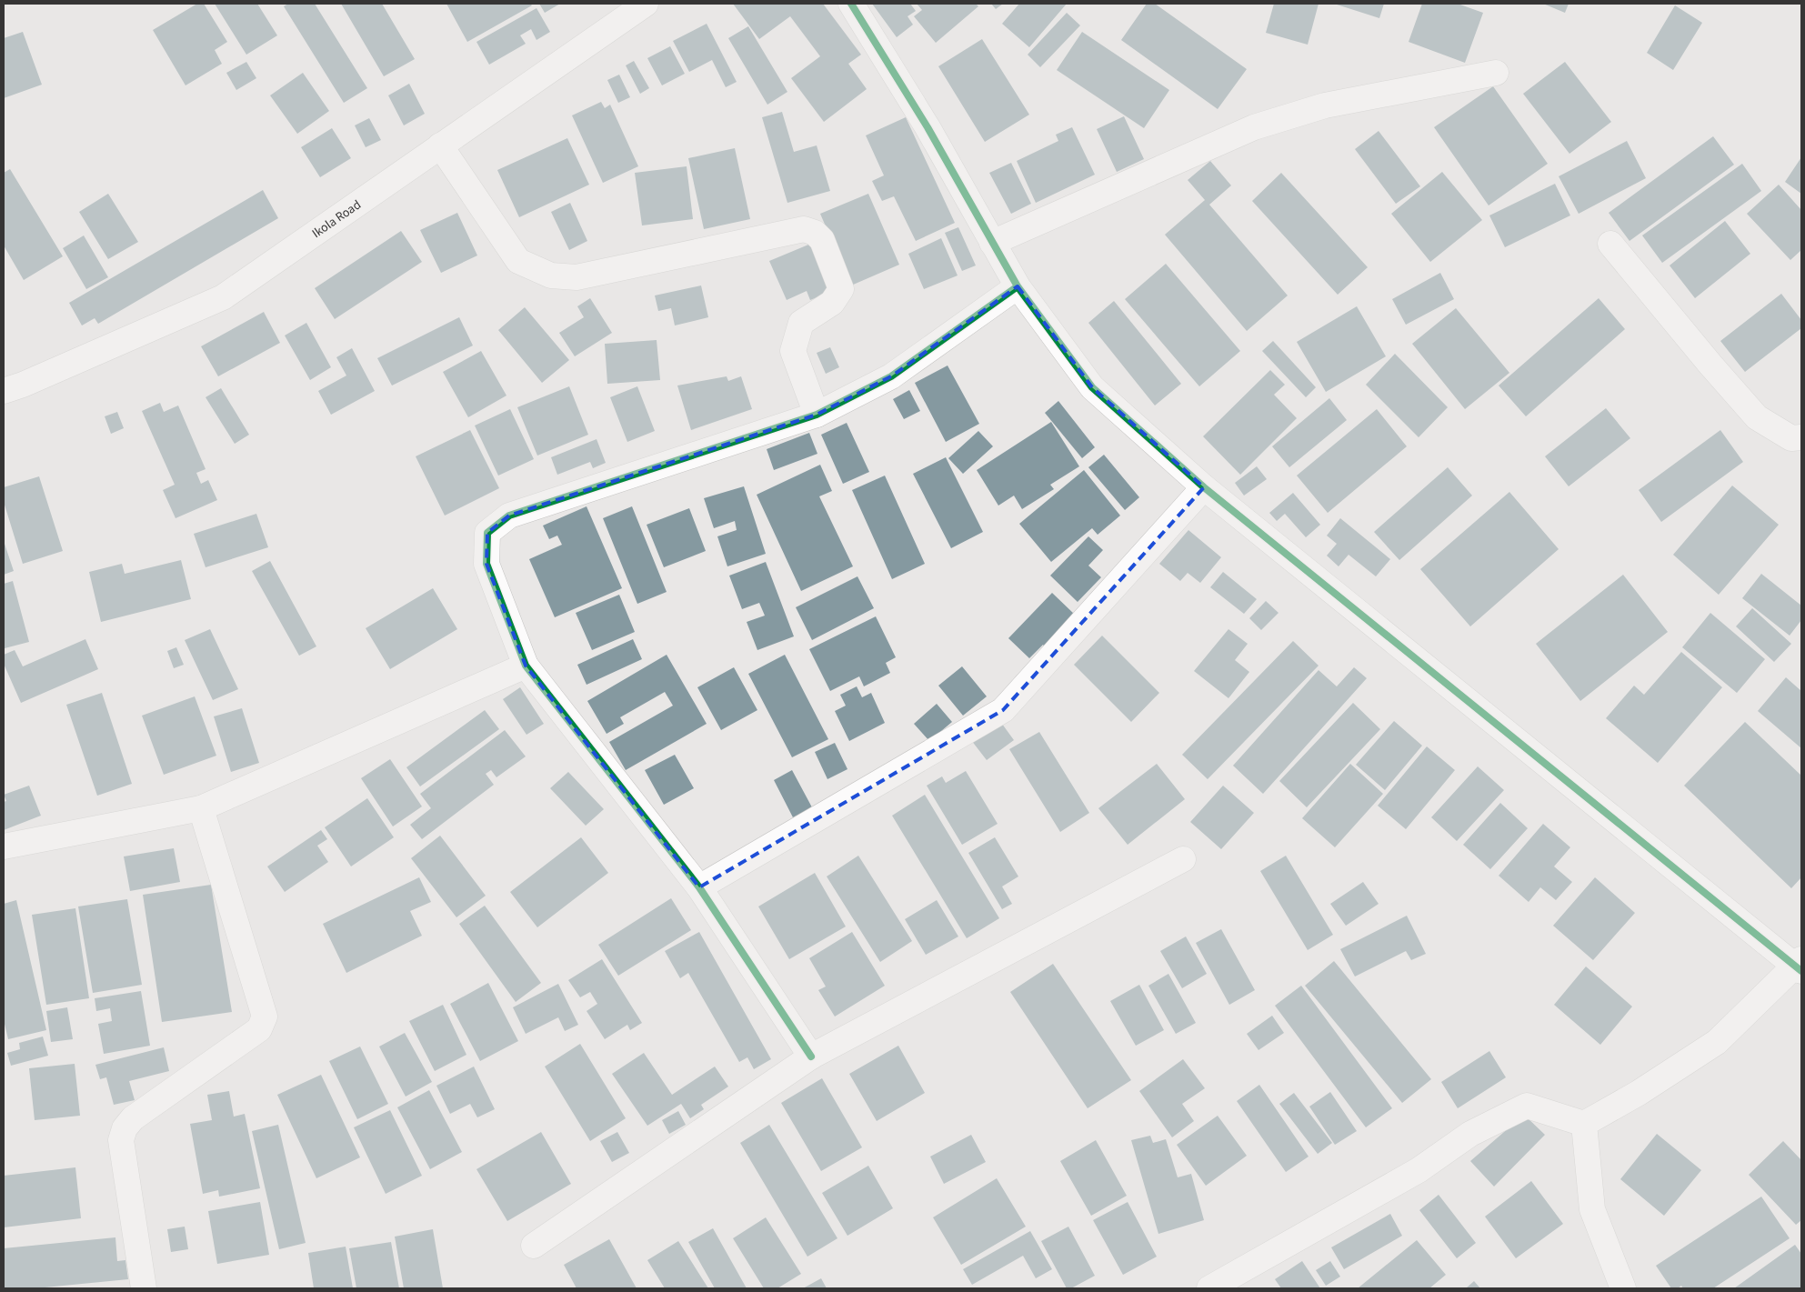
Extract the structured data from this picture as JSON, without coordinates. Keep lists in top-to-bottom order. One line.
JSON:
{"streets":{"street":["Ikola Road"]}}
